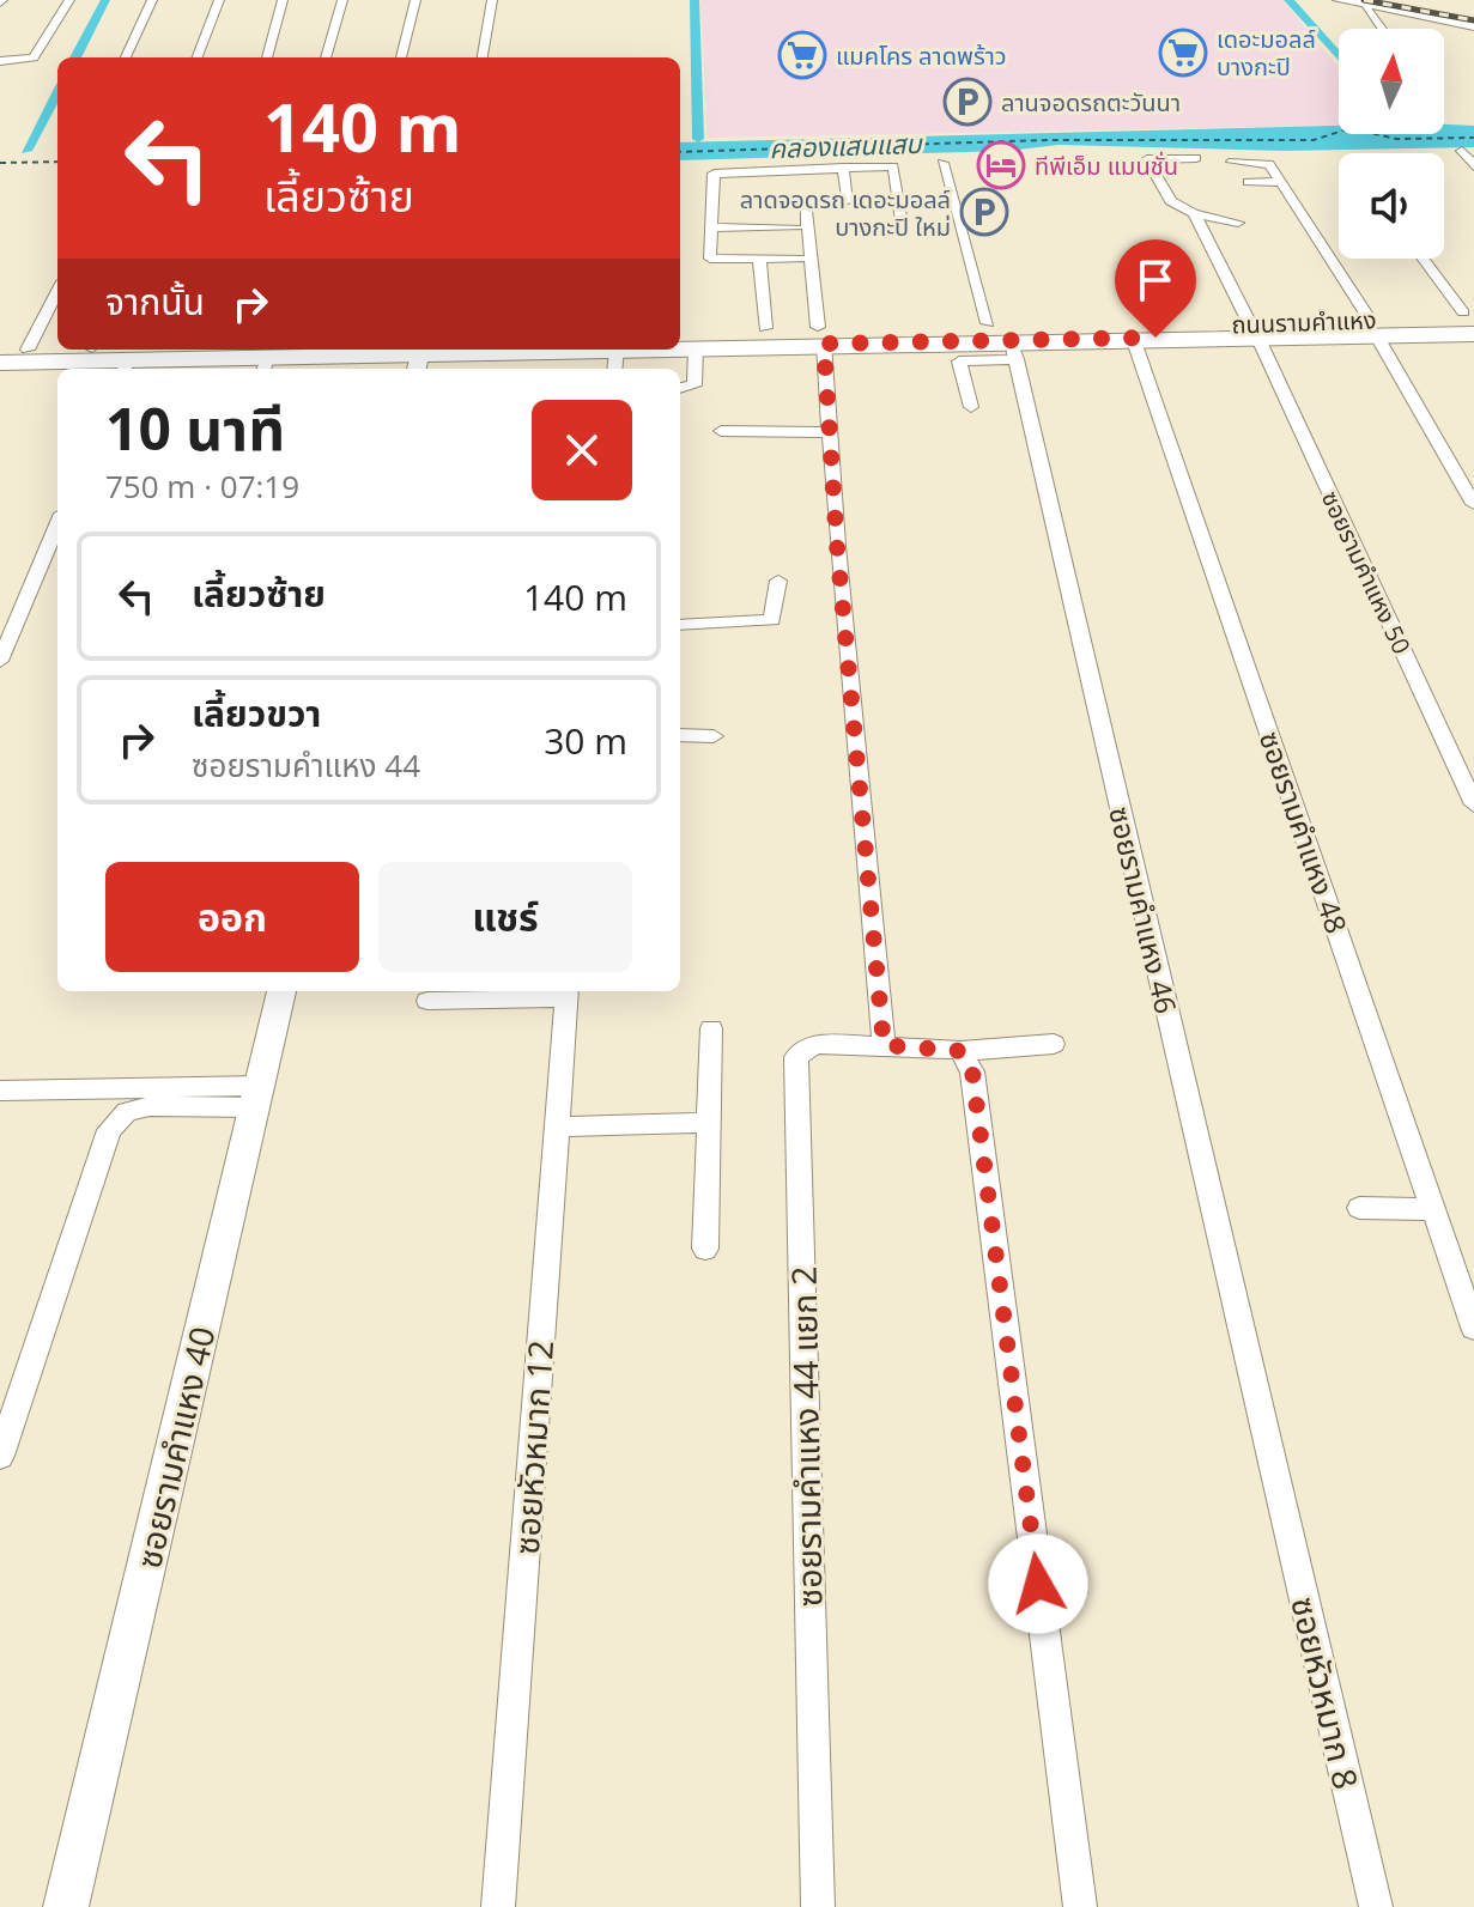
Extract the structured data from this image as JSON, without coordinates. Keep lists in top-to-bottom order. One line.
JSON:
{"streets":{"main road":["ถนนรามคำแหง"],"street":["ซอยรามคำแหง 50","ซอยรามคำแหง 48","ซอยรามคำแหง 46","ซอยรามคำแหง 44 แยก 2","ซอยรามคำแหง 40","ซอยหัวหมาก 12","ซอยหัวหมาก 8"]},"crossings":[["ถนนรามคำแหง","ซอยรามคำแหง 50"],["ถนนรามคำแหง","ซอยรามคำแหง 48"],["ถนนรามคำแหง","ซอยรามคำแหง 46"],["ซอยรามคำแหง 46","ซอยหัวหมาก 8"]],"water":["คลองแสนแสบ"],"places":{"supermarket":["เดอะมอลล์ บางกะปิ","แมคโคร ลาดพร้าว"],"parking":["ลานจอดรถตะวันนา","ลาดจอดรถ เดอะมอลล์ บางกะปิ ใหม่"],"hotel":["ทีพีเอ็ม แมนชั่น"]},"north":"top","page":{"turn":["140 m","เลี้ยวซ้าย"],"then":"จากนั้น","heading":["10 นาที","750 m · 07:19"],"list":[{"name":"เลี้ยวซ้าย","value":"140 m"},{"name":"เลี้ยวขวา","note":"ซอยรามคำแหง 44","value":"30 m"}],"buttons":["ออก","แชร์"]}}
